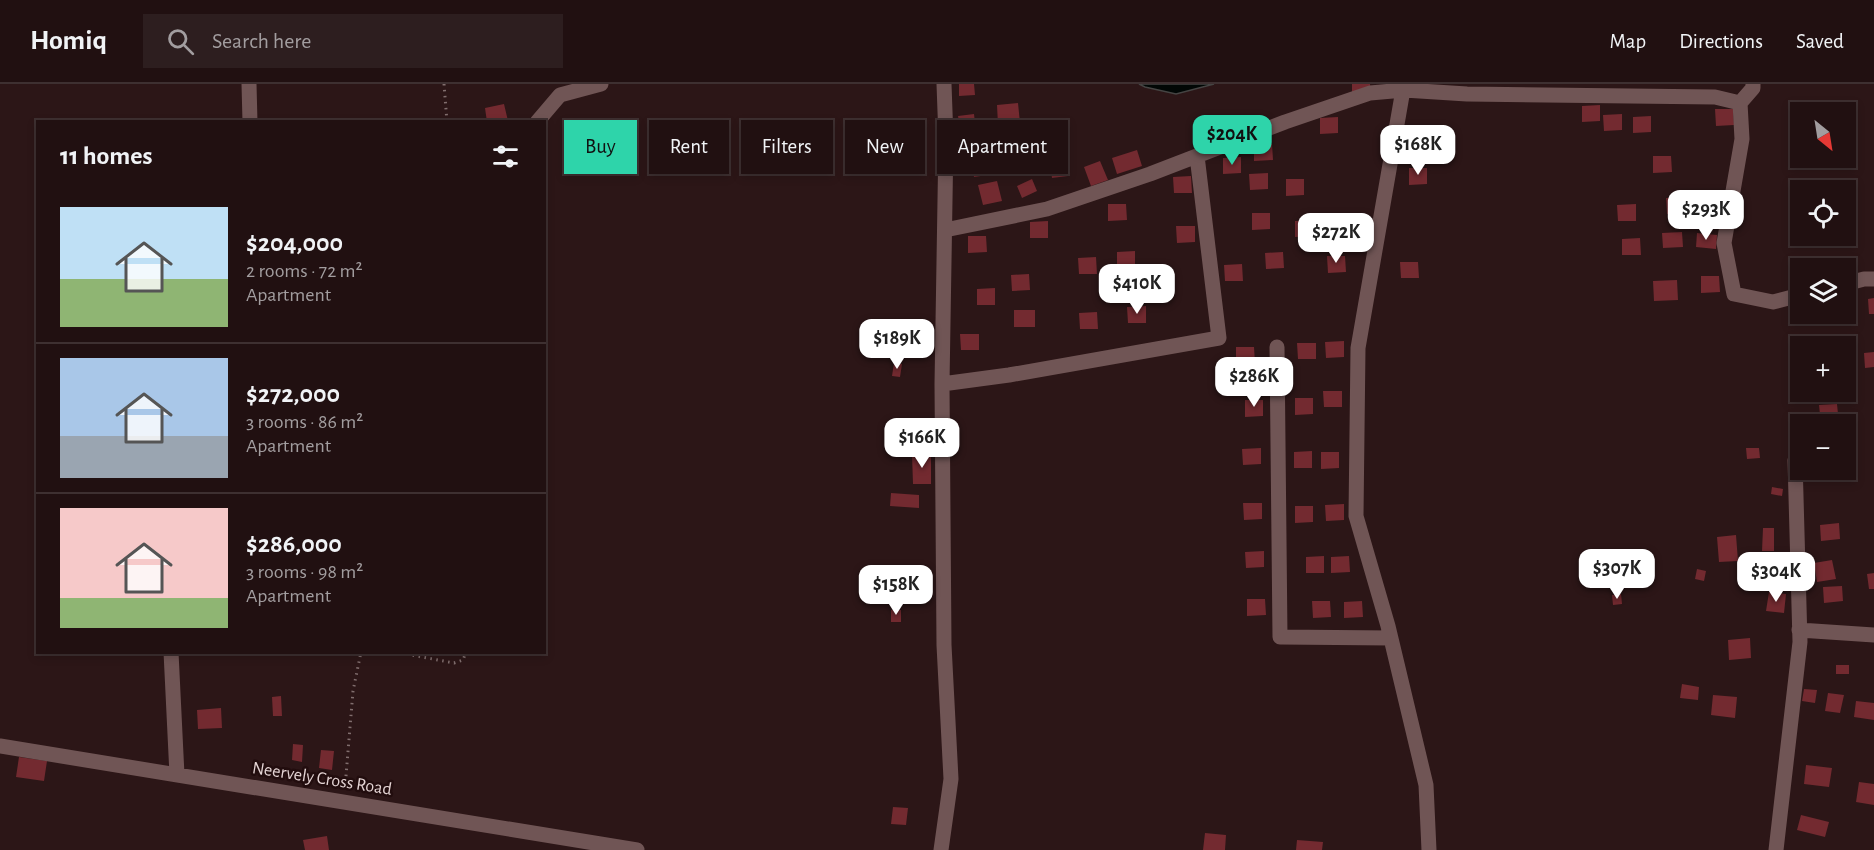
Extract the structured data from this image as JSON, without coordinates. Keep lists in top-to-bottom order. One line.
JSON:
{"streets":{"street":["Neervely Cross Road"]},"north":"bottom right","page":{"header":"Homiq","search":"Search here","nav":["Map","Directions","Saved"],"map_buttons":["+","−"],"price":["$204K","$168K","$293K","$272K","$410K","$189K","$286K","$166K","$307K","$304K","$158K"],"chip":["Buy","Rent","Filters","New","Apartment"],"heading":"11 homes","list":[{"name":"$204,000","note":"2 rooms · 72 m² · Apartment"},{"name":"$272,000","note":"3 rooms · 86 m² · Apartment"},{"name":"$286,000","note":"3 rooms · 98 m² · Apartment"}]}}
